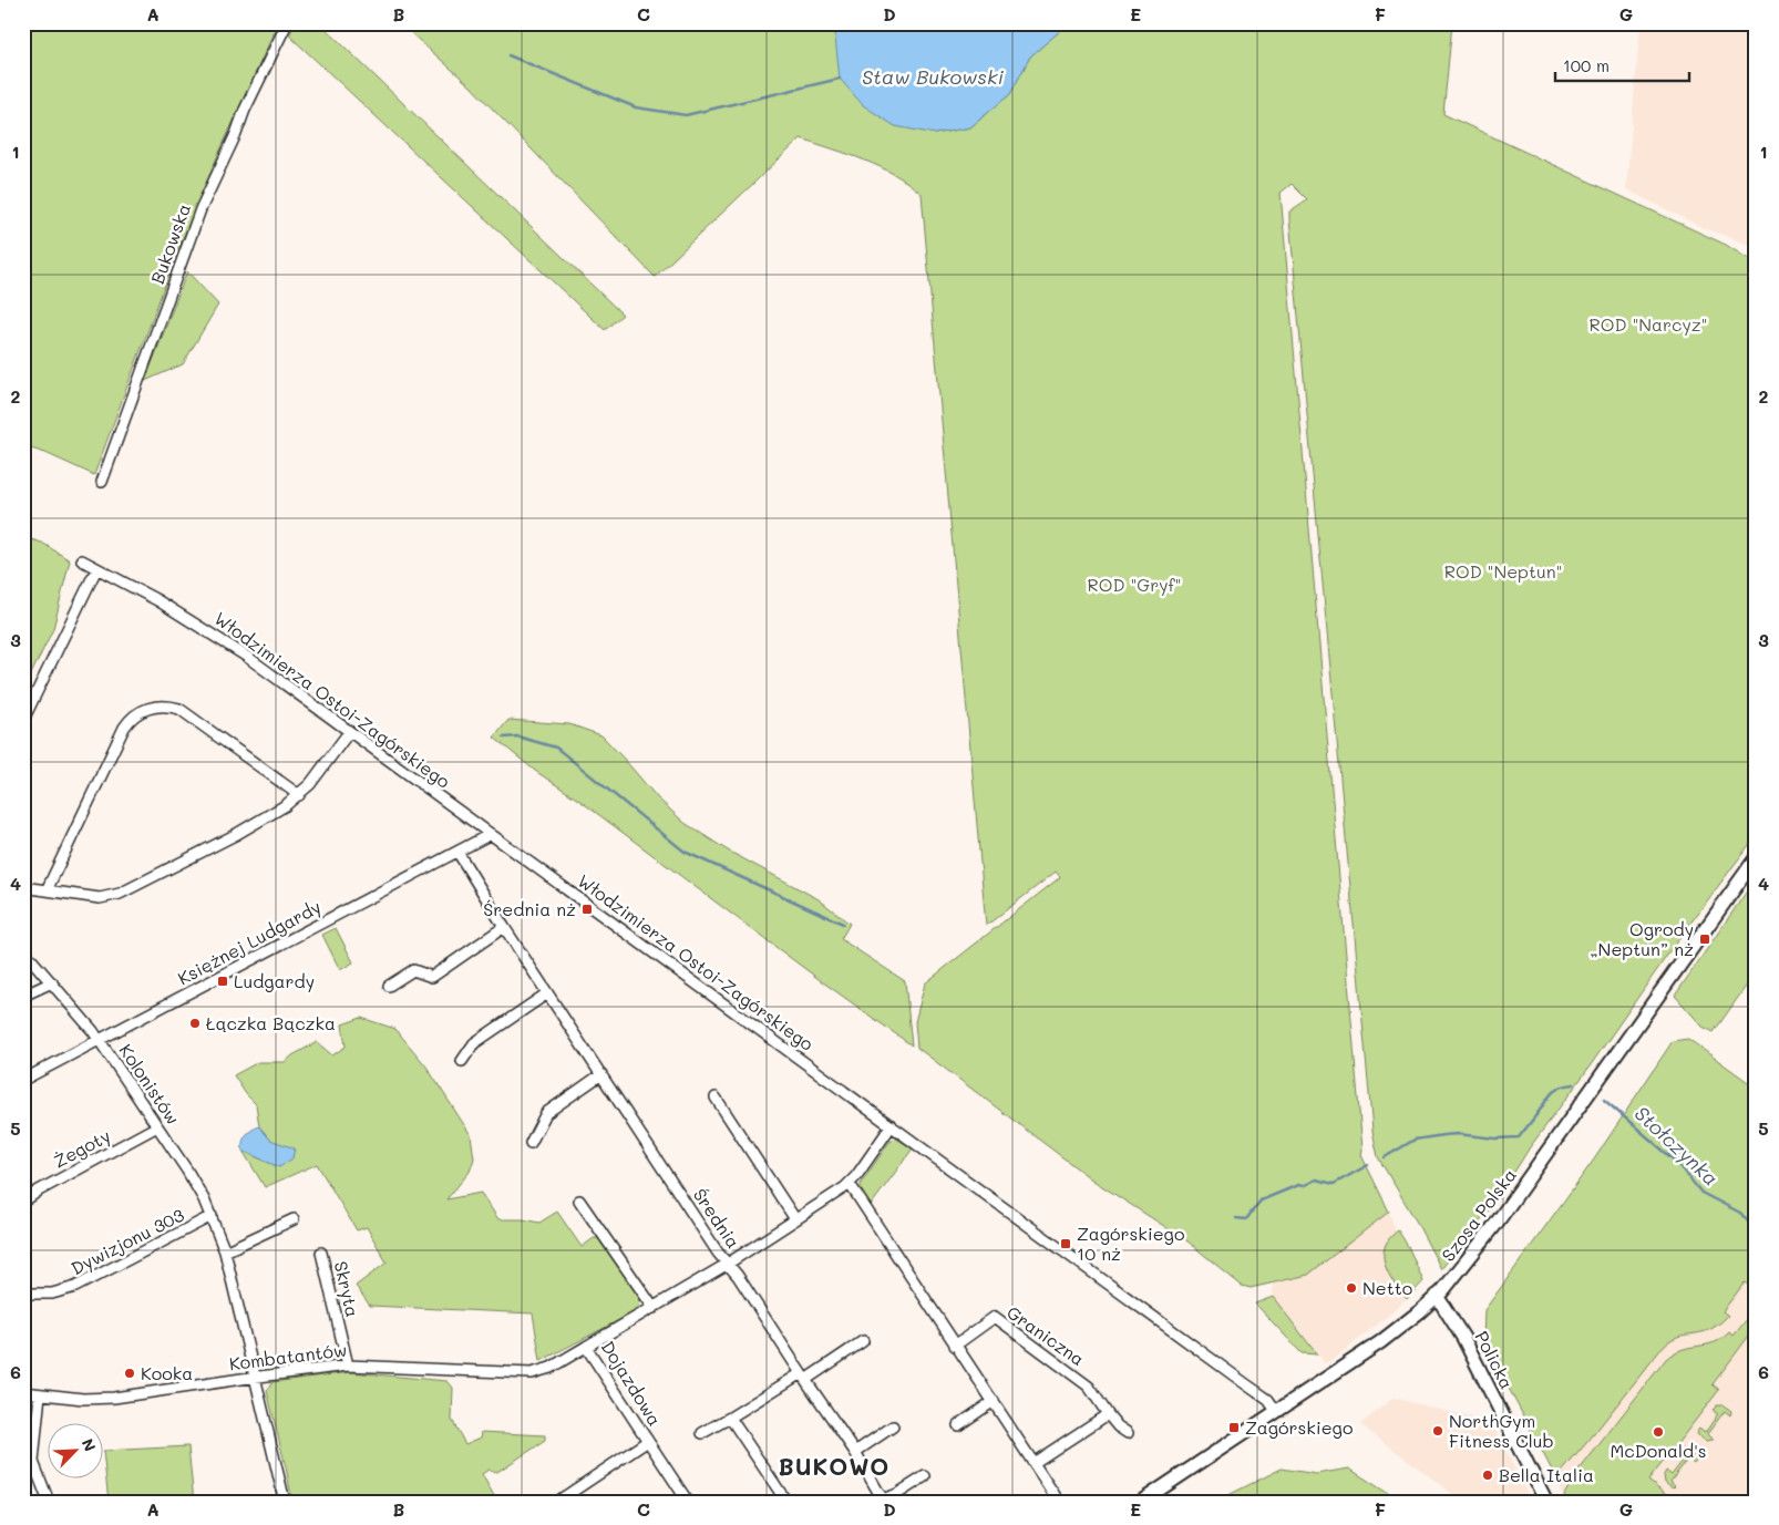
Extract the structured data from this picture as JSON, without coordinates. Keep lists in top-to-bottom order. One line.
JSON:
{"streets":{"street":["Bukowska","Włodzimierza Ostoi-Zagórskiego","Księżnej Ludgardy","Kolonistów","Żegoty","Szosa Polska","Średnia","Dywizjonu 303","Skryta","Graniczna","Kombatantów","Policka","Dojazdowa"]},"crossings":[["Włodzimierza Ostoi-Zagórskiego","Księżnej Ludgardy"],["Włodzimierza Ostoi-Zagórskiego","Szosa Polska"],["Włodzimierza Ostoi-Zagórskiego","Dojazdowa"],["Księżnej Ludgardy","Kolonistów"],["Księżnej Ludgardy","Średnia"],["Kolonistów","Żegoty"],["Kolonistów","Dywizjonu 303"],["Kolonistów","Kombatantów"],["Szosa Polska","Policka"],["Średnia","Dojazdowa"],["Skryta","Kombatantów"],["Kombatantów","Dojazdowa"]],"districts":["BUKOWO"],"water":["Staw Bukowski","Stołczynka"],"parks":["ROD \"Narcyz\"","ROD \"Neptun\"","ROD \"Gryf\""],"places":{"transit":["Średnia nż","Ogrody „Neptun” nż","Ludgardy","Zagórskiego 10 nż","Zagórskiego"],"other":["Łączka Bączka","Netto","Kooka","NorthGym Fitness Club","McDonald's","Bella Italia"]},"scale_bar":"100 m","north":"top right","grid":{"columns":["A","B","C","D","E","F","G"],"rows":["1","2","3","4","5","6"]}}
